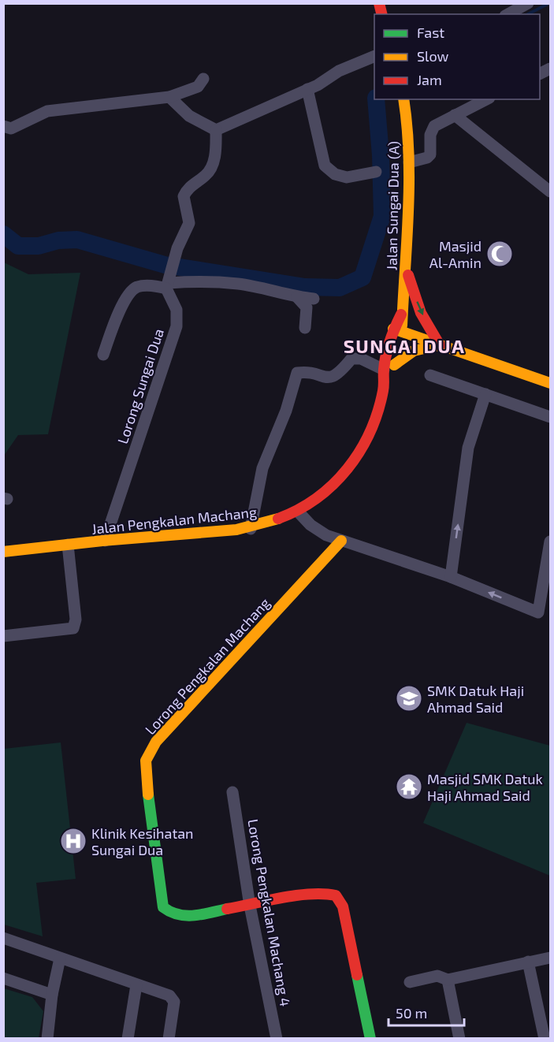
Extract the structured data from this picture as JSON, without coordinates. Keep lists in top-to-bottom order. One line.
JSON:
{"streets":{"main road":["Jalan Sungai Dua (A)","Jalan Pengkalan Machang","Lorong Pengkalan Machang"],"street":["Lorong Sungai Dua","Lorong Pengkalan Machang 4"]},"crossings":[["Jalan Sungai Dua (A)","Jalan Pengkalan Machang"],["Lorong Sungai Dua","Jalan Pengkalan Machang"],["Lorong Pengkalan Machang","Lorong Pengkalan Machang 4"]],"districts":["SUNGAI DUA"],"places":{"mosque":["Masjid Al-Amin"],"school or university":["SMK Datuk Haji Ahmad Said"],"temple":["Masjid SMK Datuk Haji Ahmad Said"],"hospital":["Klinik Kesihatan Sungai Dua"]},"legend":["Fast","Slow","Jam"],"scale_bar":"50 m"}
